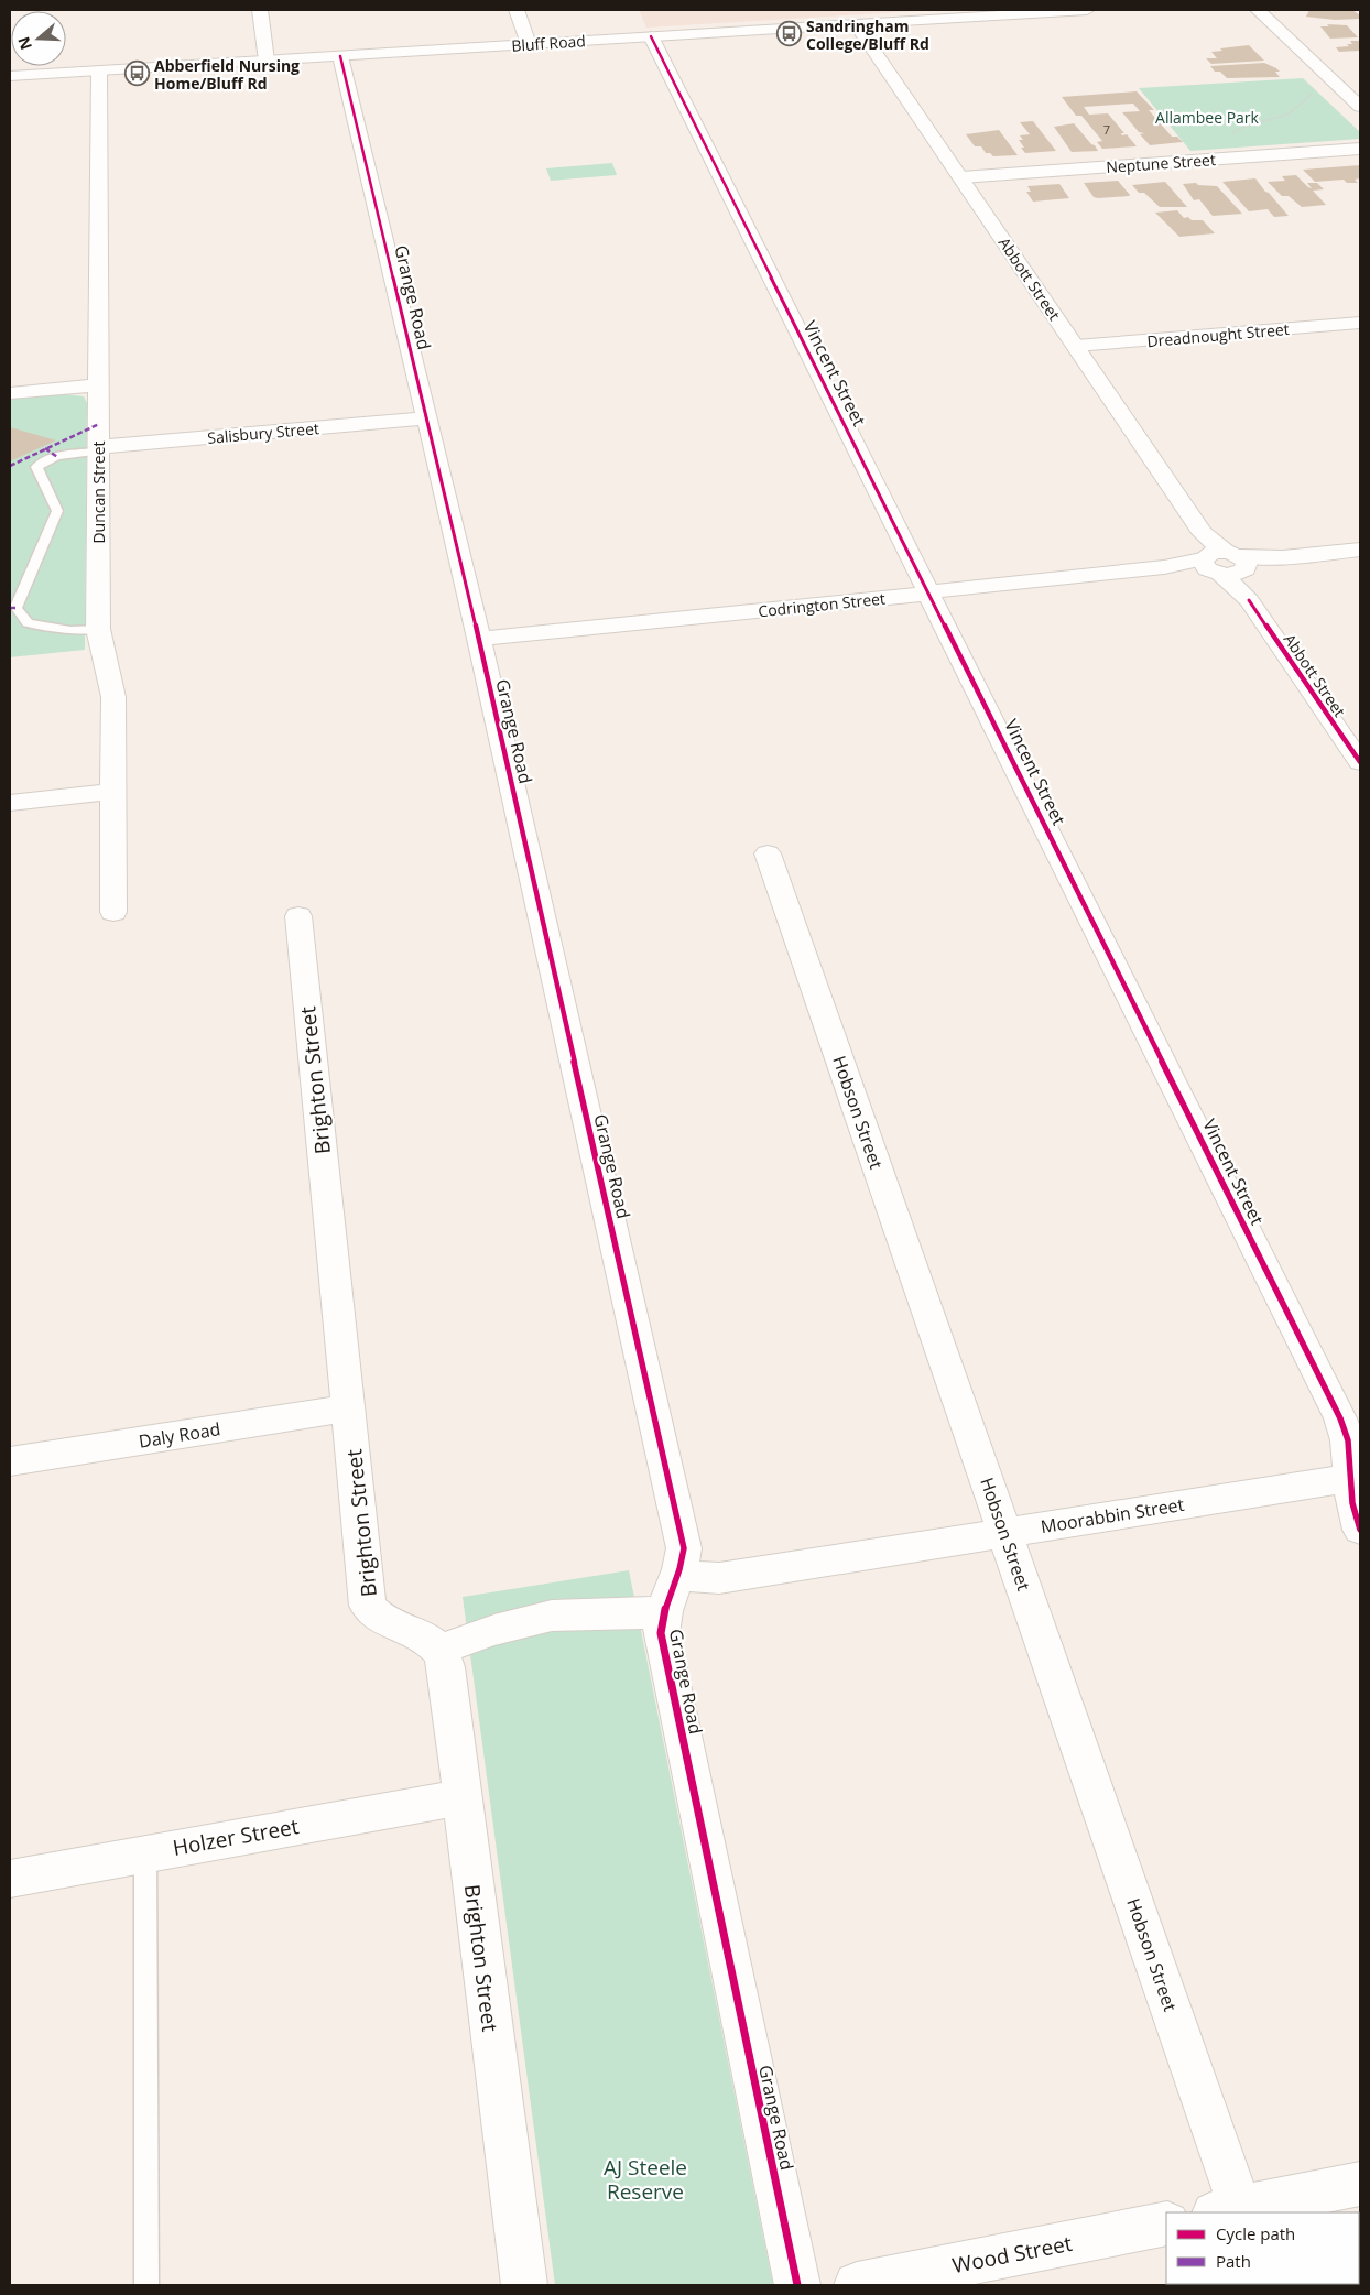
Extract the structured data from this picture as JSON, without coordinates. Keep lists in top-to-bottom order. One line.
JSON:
{"streets":{"street":["Bluff Road","Neptune Street","Abbott Street","Grange Road","Dreadnought Street","Vincent Street","Salisbury Street","Duncan Street","Codrington Street","Brighton Street","Hobson Street","Daly Road","Moorabbin Street","Holzer Street","Wood Street"]},"crossings":[["Bluff Road","Abbott Street"],["Bluff Road","Grange Road"],["Bluff Road","Vincent Street"],["Bluff Road","Duncan Street"],["Neptune Street","Abbott Street"],["Abbott Street","Dreadnought Street"],["Abbott Street","Codrington Street"],["Grange Road","Salisbury Street"],["Grange Road","Codrington Street"],["Grange Road","Moorabbin Street"],["Vincent Street","Codrington Street"],["Vincent Street","Moorabbin Street"],["Salisbury Street","Duncan Street"],["Brighton Street","Daly Road"],["Brighton Street","Holzer Street"],["Hobson Street","Moorabbin Street"]],"parks":["Allambee Park","AJ Steele Reserve"],"places":{"bus stop":["Sandringham College/Bluff Rd","Abberfield Nursing Home/Bluff Rd"]},"house_numbers":["7"],"legend":["Cycle path","Path"],"north":"left"}
